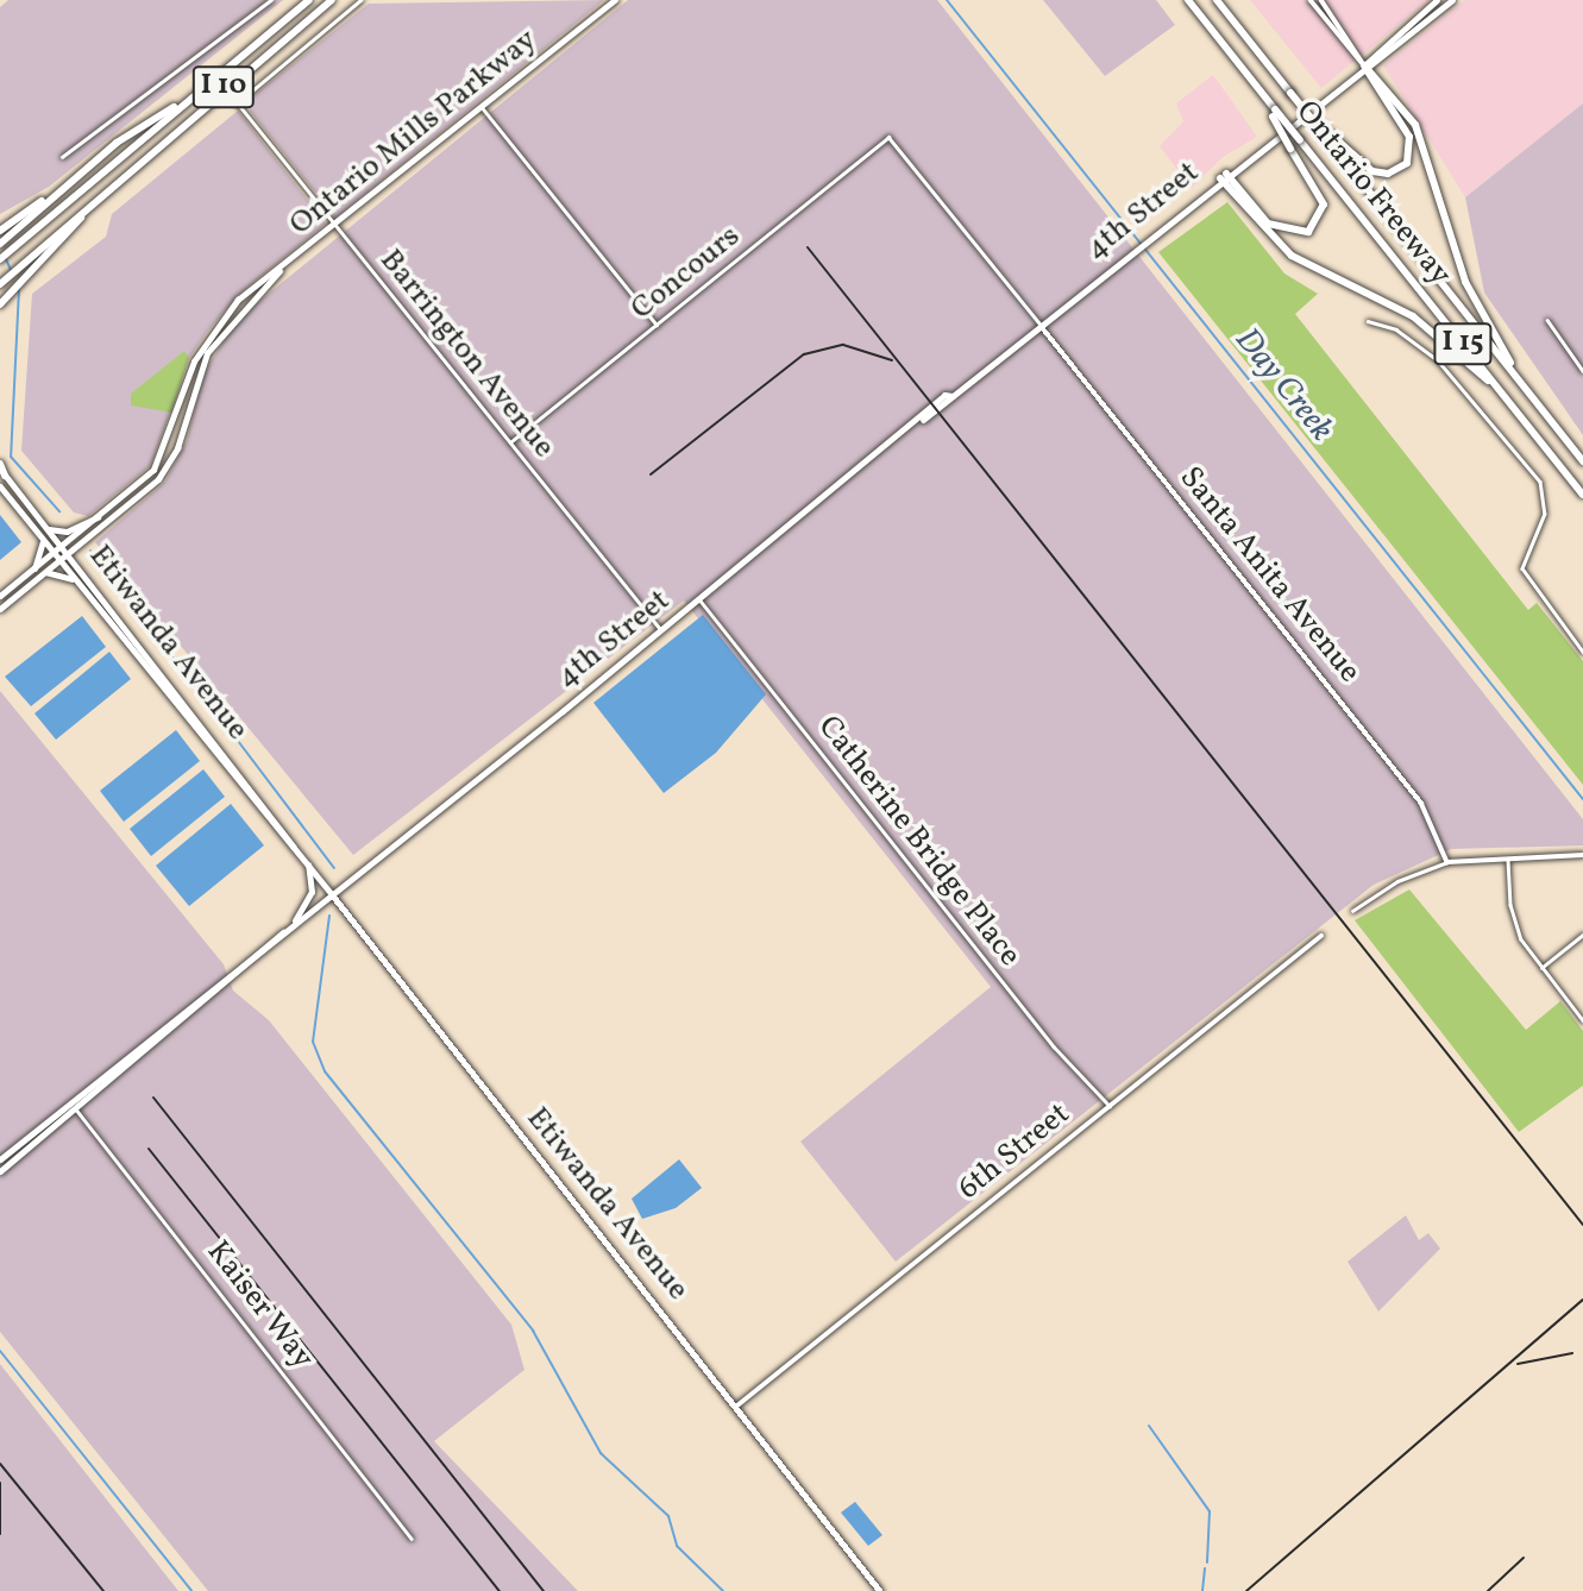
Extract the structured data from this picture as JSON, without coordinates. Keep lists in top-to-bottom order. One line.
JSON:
{"streets":{"highway":["I 10","Ontario Freeway","I 15"],"main road":["Ontario Mills Parkway","4th Street","Etiwanda Avenue"],"street":["Concours","Barrington Avenue","Santa Anita Avenue","Catherine Bridge Place","6th Street","Kaiser Way"]},"crossings":[["Ontario Mills Parkway","Barrington Avenue"],["Ontario Mills Parkway","Etiwanda Avenue"],["4th Street","Concours"],["4th Street","Barrington Avenue"],["4th Street","Santa Anita Avenue"],["4th Street","Etiwanda Avenue"],["4th Street","Catherine Bridge Place"],["4th Street","Kaiser Way"],["Concours","Barrington Avenue"],["Concours","Santa Anita Avenue"],["Etiwanda Avenue","6th Street"],["Catherine Bridge Place","6th Street"]],"water":["Day Creek"]}
